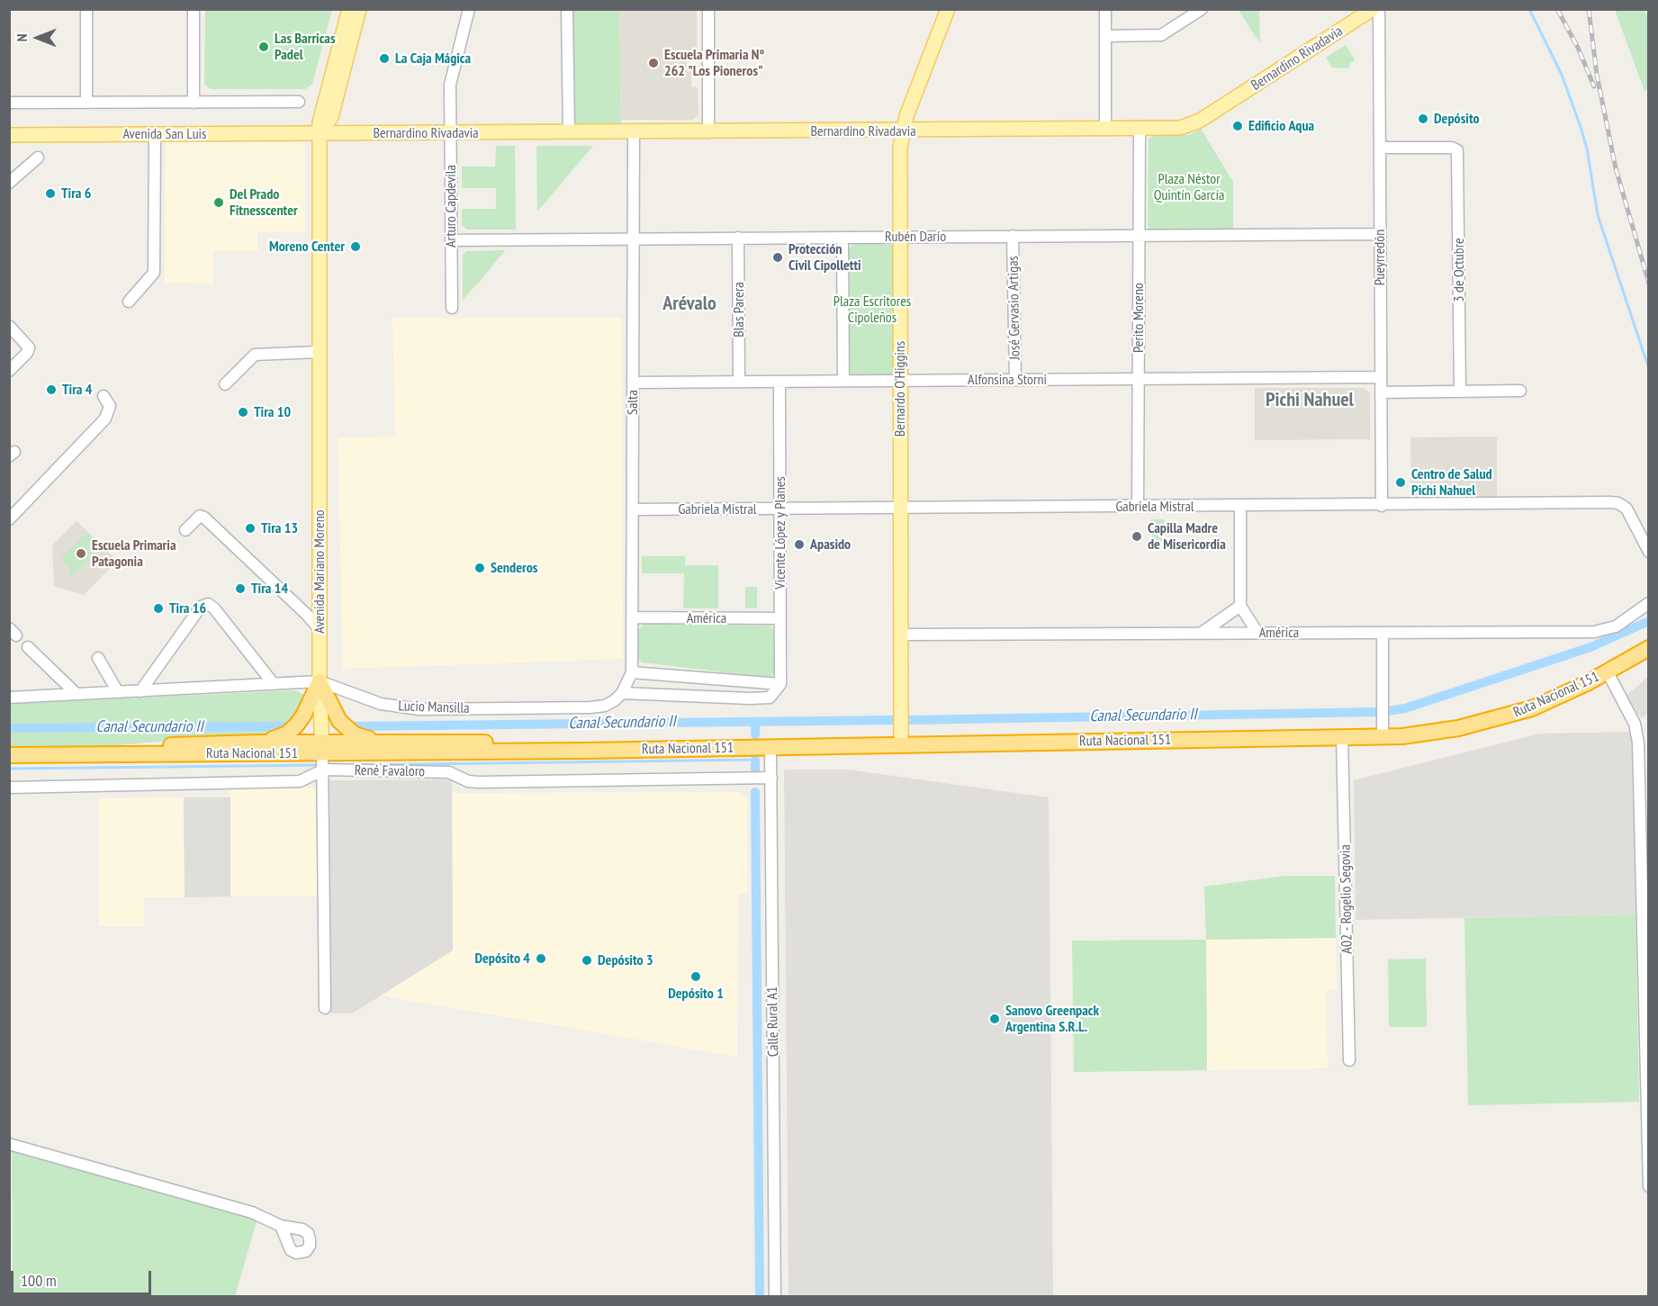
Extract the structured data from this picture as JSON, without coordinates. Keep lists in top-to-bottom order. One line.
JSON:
{"streets":{"highway":["Ruta Nacional 151"],"main road":["Bernardino Rivadavia","Avenida San Luis","Bernardo O'Higgins","Avenida Mariano Moreno"],"street":["Arturo Capdevila","Rubén Darío","Pueyrredón","3 de Octubre","José Gervasio Artigas","Blas Parera","Perito Moreno","Alfonsina Storni","Salta","Gabriela Mistral","Vicente López y Planes","América","Lucio Mansilla","René Favaloro","A02 - Rogelio Segovia","Calle Rural A1"]},"crossings":[["Bernardino Rivadavia","Avenida San Luis"],["Bernardino Rivadavia","Arturo Capdevila"],["Bernardino Rivadavia","Perito Moreno"],["Bernardino Rivadavia","Bernardo O'Higgins"],["Bernardino Rivadavia","Salta"],["Bernardino Rivadavia","Avenida Mariano Moreno"],["Avenida San Luis","Avenida Mariano Moreno"],["Arturo Capdevila","Rubén Darío"],["Rubén Darío","Pueyrredón"],["Rubén Darío","José Gervasio Artigas"],["Rubén Darío","Blas Parera"],["Rubén Darío","Perito Moreno"],["Rubén Darío","Bernardo O'Higgins"],["Rubén Darío","Salta"],["Pueyrredón","3 de Octubre"],["Pueyrredón","Alfonsina Storni"],["Pueyrredón","Gabriela Mistral"],["José Gervasio Artigas","Alfonsina Storni"],["Blas Parera","Alfonsina Storni"],["Perito Moreno","Alfonsina Storni"],["Perito Moreno","Gabriela Mistral"],["Alfonsina Storni","Bernardo O'Higgins"],["Alfonsina Storni","Salta"],["Alfonsina Storni","Vicente López y Planes"],["Bernardo O'Higgins","Gabriela Mistral"],["Bernardo O'Higgins","América"],["Bernardo O'Higgins","Ruta Nacional 151"],["Salta","Gabriela Mistral"],["Salta","América"],["Gabriela Mistral","Vicente López y Planes"],["Vicente López y Planes","América"],["Avenida Mariano Moreno","Ruta Nacional 151"],["Avenida Mariano Moreno","Lucio Mansilla"],["Avenida Mariano Moreno","René Favaloro"],["Ruta Nacional 151","A02 - Rogelio Segovia"],["Ruta Nacional 151","Calle Rural A1"],["René Favaloro","Calle Rural A1"]],"districts":["Arévalo","Pichi Nahuel"],"water":["Canal Secundario II"],"parks":["Plaza Néstor Quintín García","Plaza Escritores Cipoleños"],"places":["Las Barricas Padel","La Caja Mágica","Escuela Primaria N° 262 \"Los Pioneros\"","Depósito","Edificio Aqua","Tira 6","Del Prado Fitnesscenter","Moreno Center","Protección Civil Cipolletti","Tira 4","Tira 10","Centro de Salud Pichi Nahuel","Tira 13","Capilla Madre de Misericordia","Apasido","Escuela Primaria Patagonia","Senderos","Tira 14","Tira 16","Depósito 4","Depósito 3","Depósito 1","Sanovo Greenpack Argentina S.R.L."],"scale_bar":"100 m","north":"left"}
